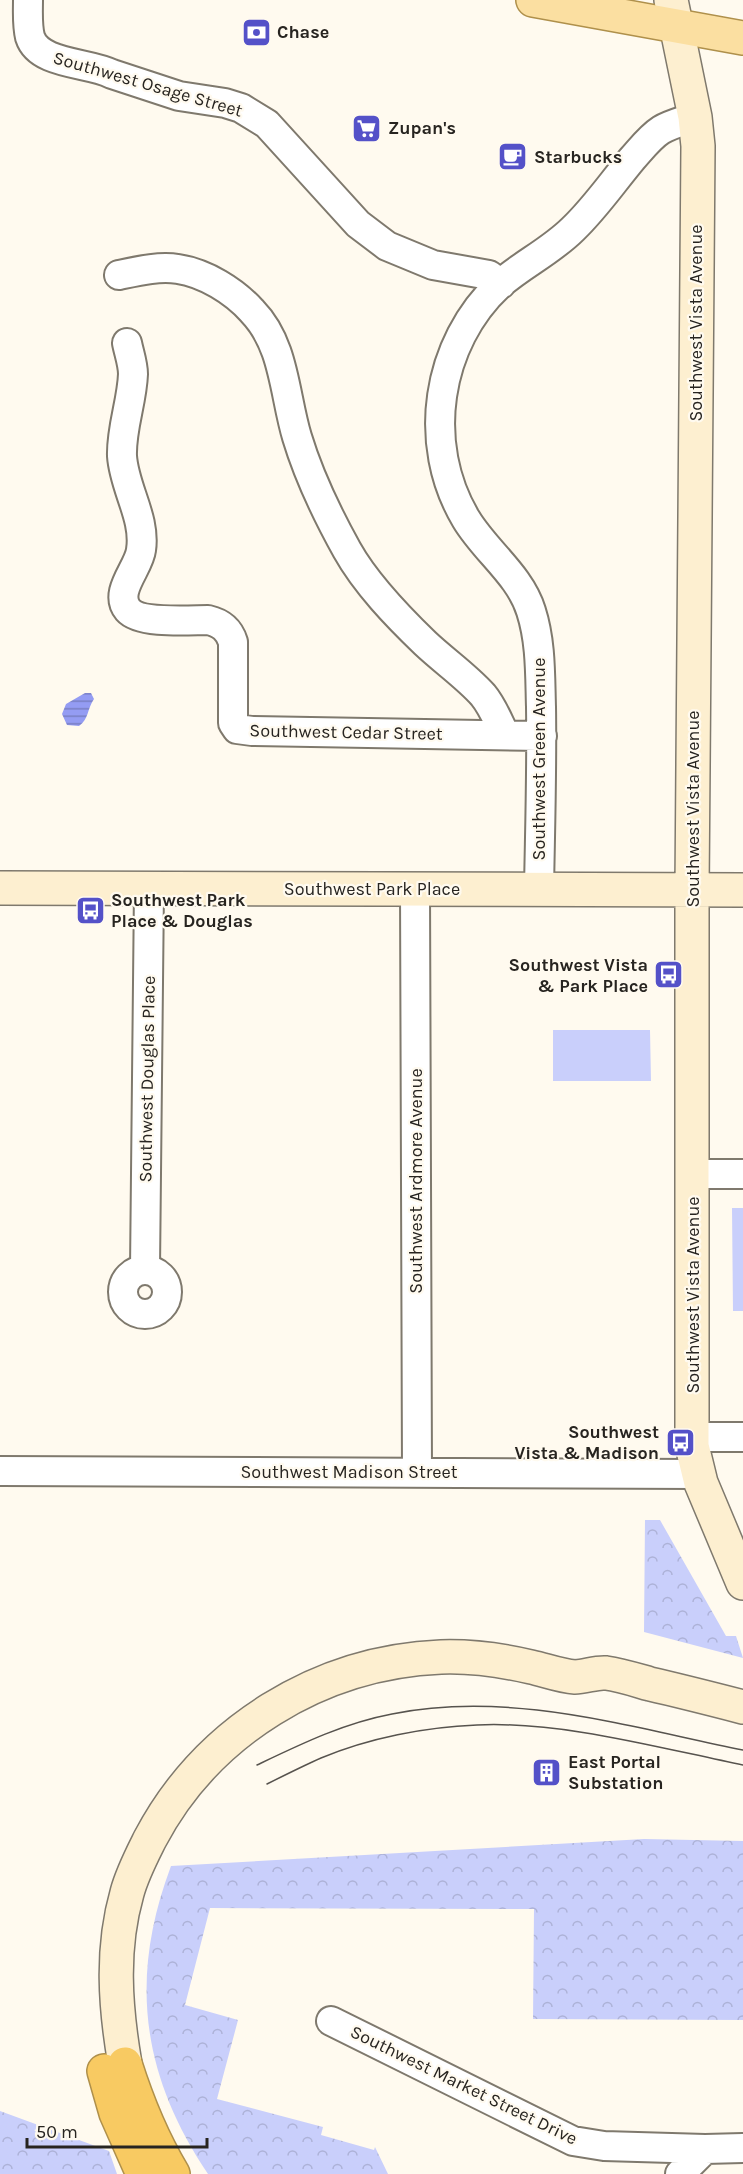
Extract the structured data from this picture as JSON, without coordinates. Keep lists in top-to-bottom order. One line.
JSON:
{"streets":{"main road":["Southwest Vista Avenue","Southwest Park Place"],"street":["Southwest Osage Street","Southwest Cedar Street","Southwest Green Avenue","Southwest Douglas Place","Southwest Ardmore Avenue","Southwest Madison Street","Southwest Market Street Drive"]},"crossings":[["Southwest Osage Street","Southwest Green Avenue"],["Southwest Vista Avenue","Southwest Green Avenue"],["Southwest Vista Avenue","Southwest Park Place"],["Southwest Vista Avenue","Southwest Madison Street"],["Southwest Cedar Street","Southwest Green Avenue"],["Southwest Green Avenue","Southwest Park Place"],["Southwest Park Place","Southwest Douglas Place"],["Southwest Park Place","Southwest Ardmore Avenue"],["Southwest Ardmore Avenue","Southwest Madison Street"]],"places":{"bank":["Chase"],"supermarket":["Zupan's"],"cafe":["Starbucks"],"bus stop":["Southwest Park Place & Douglas","Southwest Vista & Park Place","Southwest Vista & Madison"],"building":["East Portal Substation"]},"scale_bar":"50 m"}
